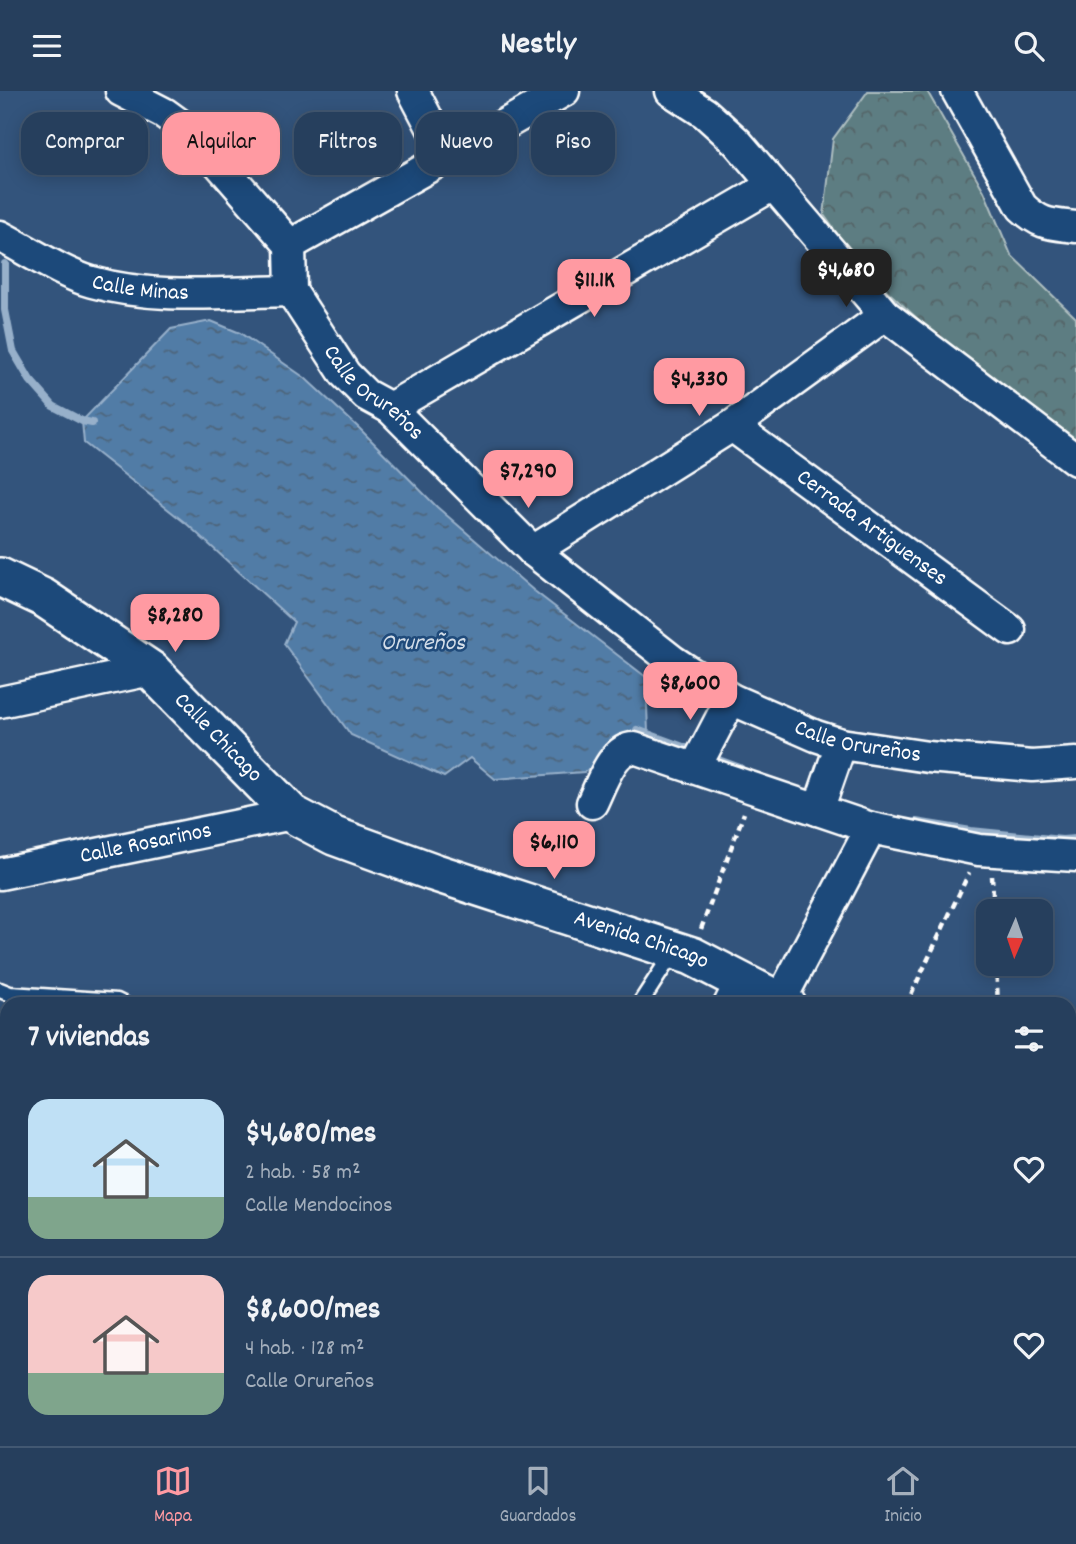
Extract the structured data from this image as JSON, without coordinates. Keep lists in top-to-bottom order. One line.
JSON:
{"streets":{"street":["Calle Minas","Calle Orureños","Cerrada Artiguenses","Calle Chicago","Calle Rosarinos","Avenida Chicago"]},"crossings":[["Calle Minas","Calle Orureños"],["Calle Chicago","Calle Rosarinos"],["Calle Chicago","Avenida Chicago"],["Calle Rosarinos","Avenida Chicago"]],"water":["Orureños"],"north":"bottom","page":{"header":"Nestly","chip":["Comprar","Alquilar","Filtros","Nuevo","Piso"],"price":["$4,680","$11.1K","$4,330","$7,290","$8,280","$8,600","$6,110"],"heading":"7 viviendas","list":[{"name":"$4,680/mes","note":"2 hab. · 58 m² · Calle Mendocinos"},{"name":"$8,600/mes","note":"4 hab. · 128 m² · Calle Orureños"}],"tabs":["Mapa","Guardados","Inicio"]}}
